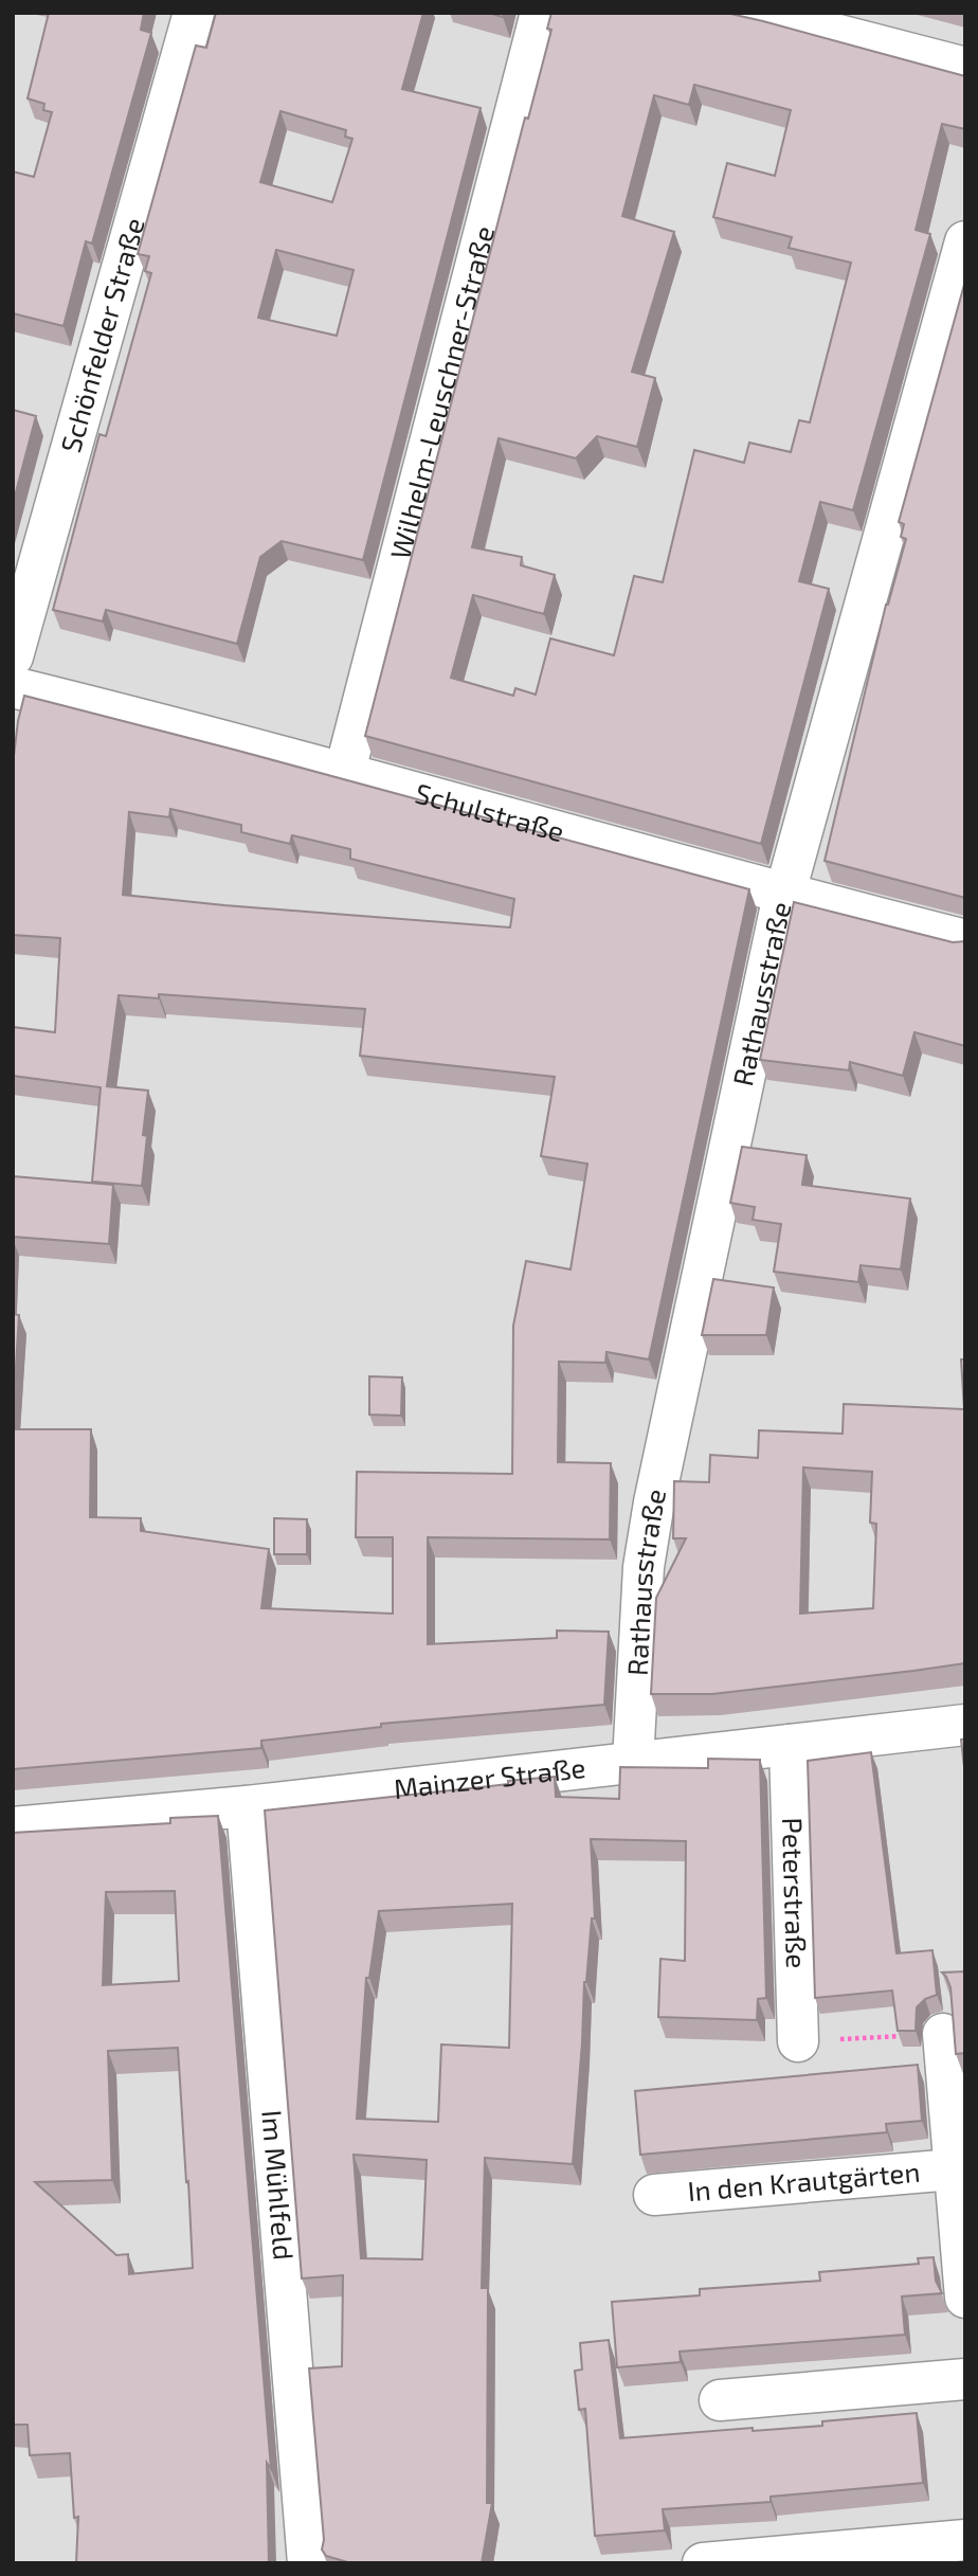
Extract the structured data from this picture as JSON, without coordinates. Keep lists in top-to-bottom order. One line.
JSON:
{"streets":{"street":["Schönfelder Straße","Wilhelm-Leuschner-Straße","Schulstraße","Rathausstraße","Mainzer Straße","Peterstraße","In den Krautgärten","Im Mühlfeld"]},"crossings":[["Wilhelm-Leuschner-Straße","Schulstraße"],["Schulstraße","Rathausstraße"],["Rathausstraße","Mainzer Straße"],["Mainzer Straße","Peterstraße"],["Mainzer Straße","Im Mühlfeld"]]}
